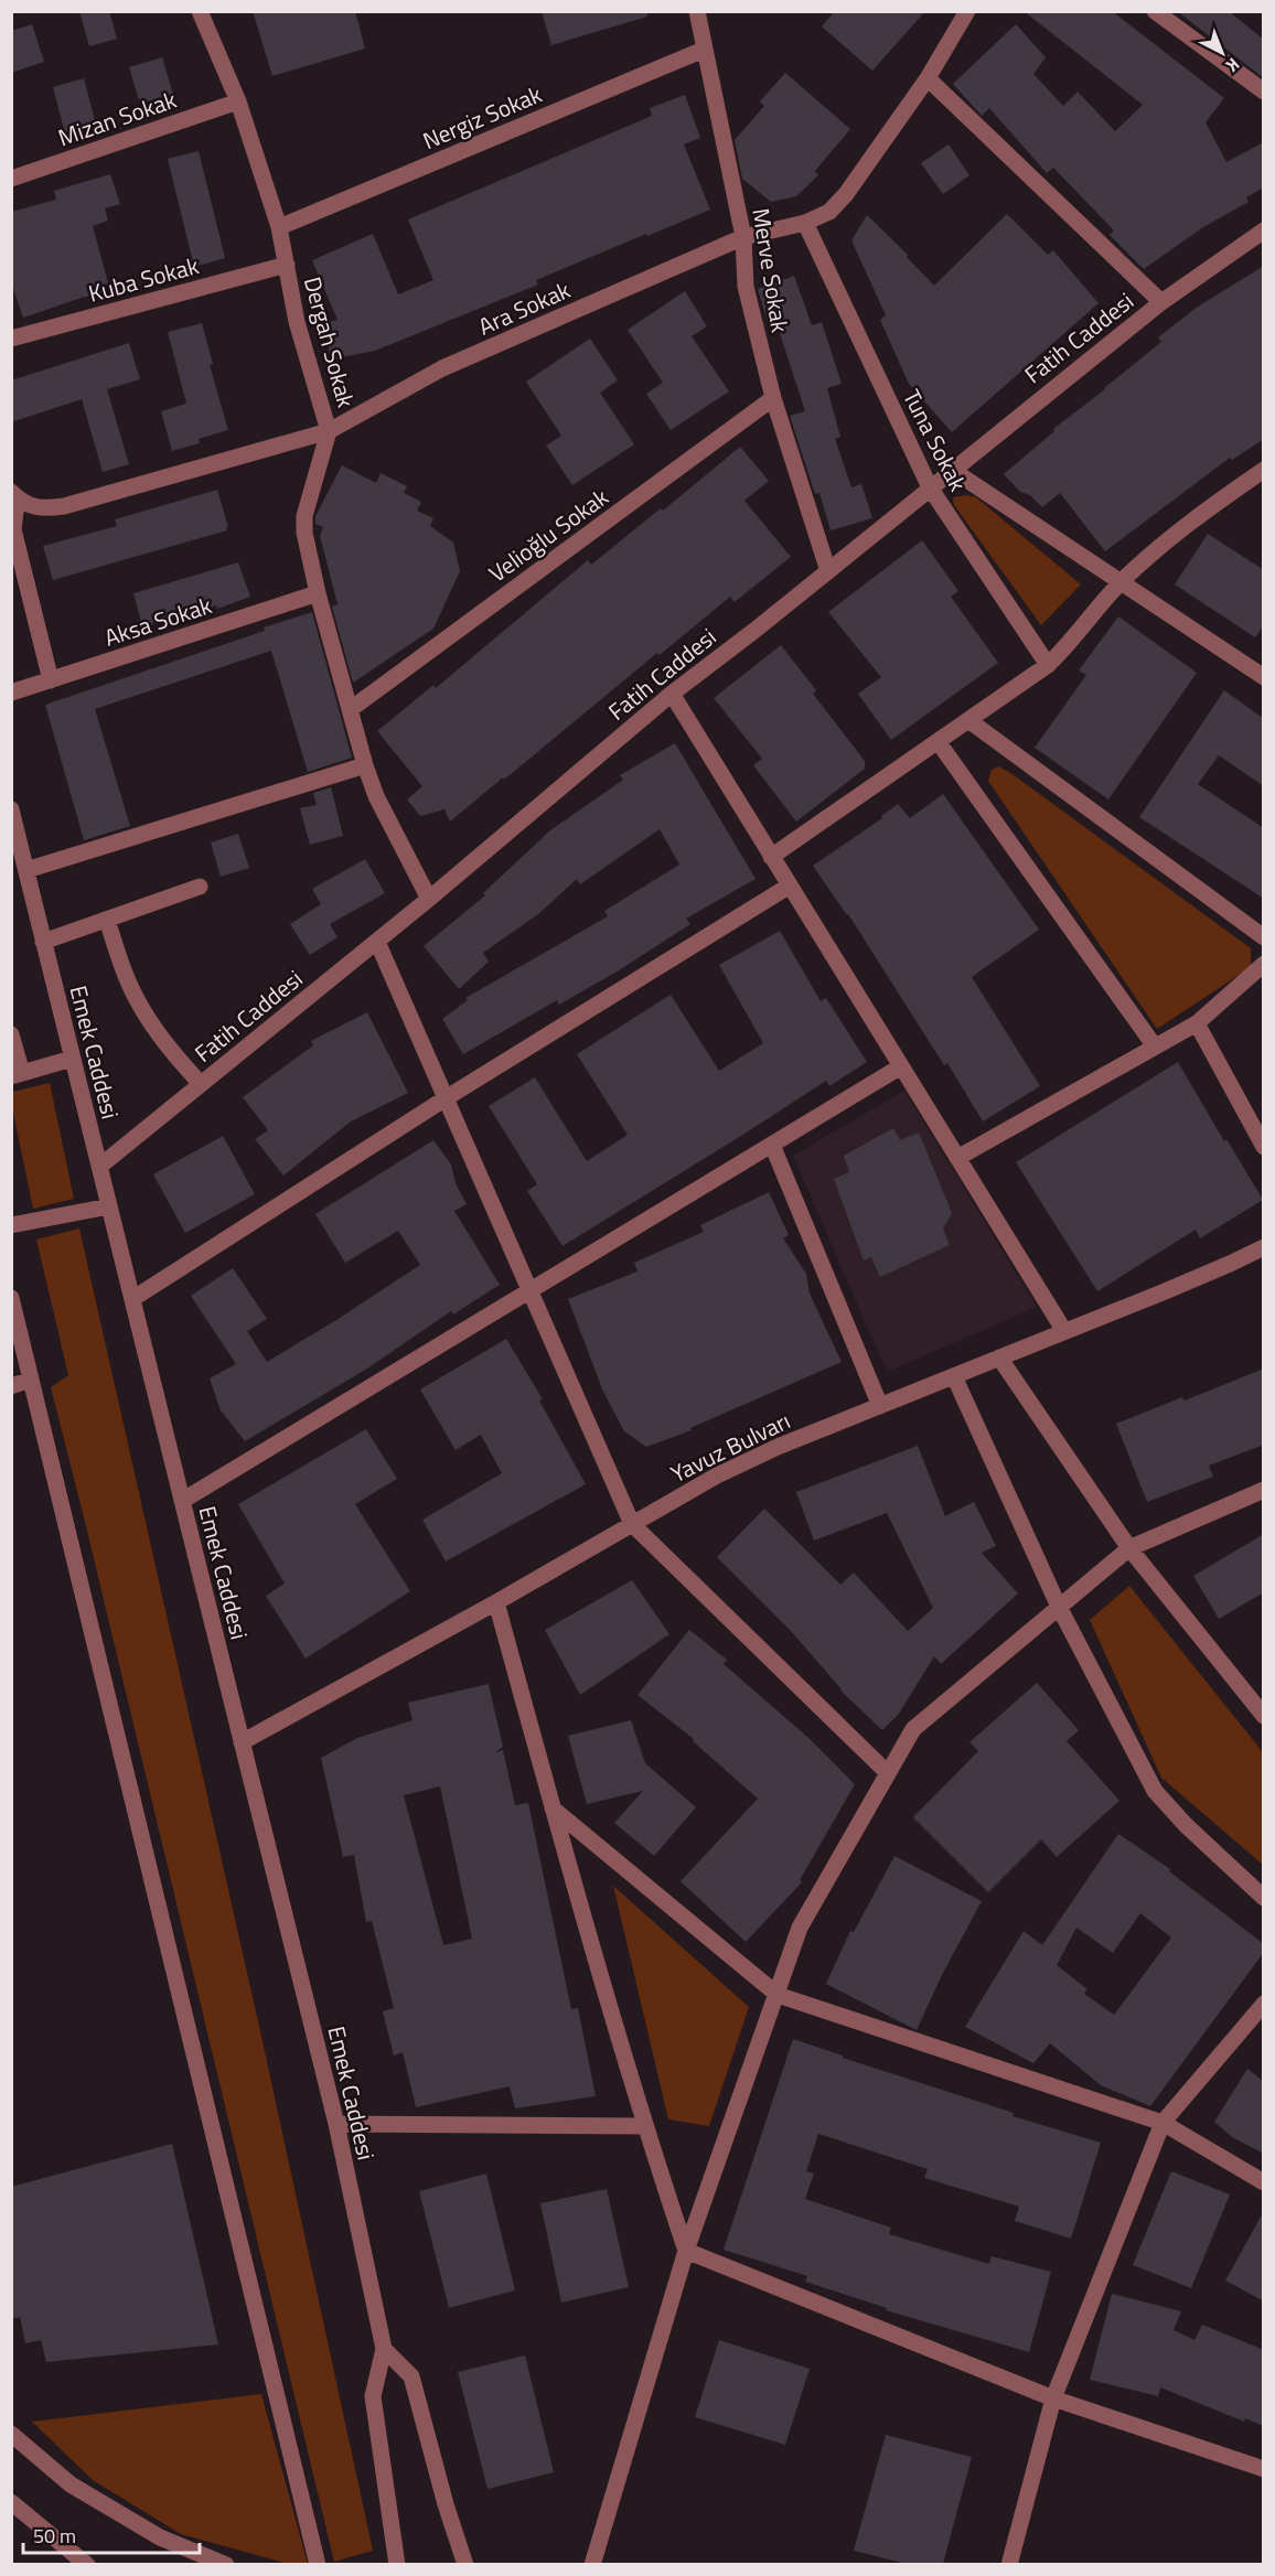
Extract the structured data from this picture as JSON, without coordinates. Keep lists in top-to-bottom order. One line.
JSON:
{"streets":{"street":["Nergiz Sokak","Mizan Sokak","Merve Sokak","Kuba Sokak","Ara Sokak","Fatih Caddesi","Dergah Sokak","Tuna Sokak","Velioğlu Sokak","Aksa Sokak","Emek Caddesi","Yavuz Bulvarı"]},"crossings":[["Nergiz Sokak","Merve Sokak"],["Nergiz Sokak","Dergah Sokak"],["Mizan Sokak","Dergah Sokak"],["Merve Sokak","Ara Sokak"],["Merve Sokak","Fatih Caddesi"],["Merve Sokak","Velioğlu Sokak"],["Kuba Sokak","Dergah Sokak"],["Ara Sokak","Dergah Sokak"],["Ara Sokak","Tuna Sokak"],["Fatih Caddesi","Dergah Sokak"],["Fatih Caddesi","Tuna Sokak"],["Fatih Caddesi","Emek Caddesi"],["Dergah Sokak","Velioğlu Sokak"],["Dergah Sokak","Aksa Sokak"],["Emek Caddesi","Yavuz Bulvarı"]],"scale_bar":"50 m","north":"bottom right"}
